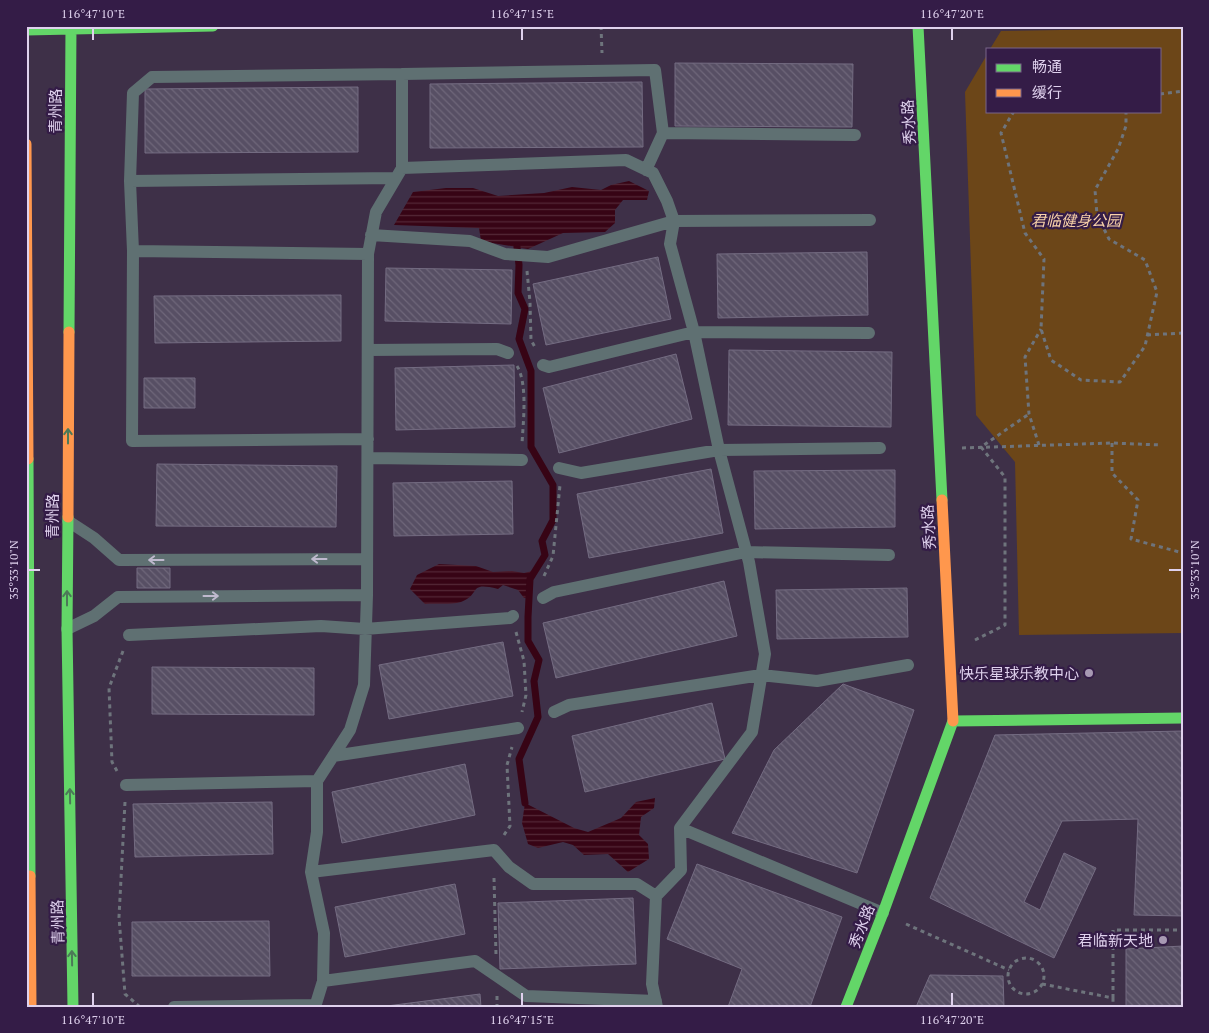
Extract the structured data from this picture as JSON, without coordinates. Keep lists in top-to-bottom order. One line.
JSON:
{"streets":{"street":["青州路","秀水路"]},"parks":["君临健身公园"],"places":["快乐星球乐教中心","君临新天地"],"legend":["畅通","缓行"],"coordinates":["116°47'10\"E","116°47'15\"E","116°47'20\"E","35°33'10\"N"]}
